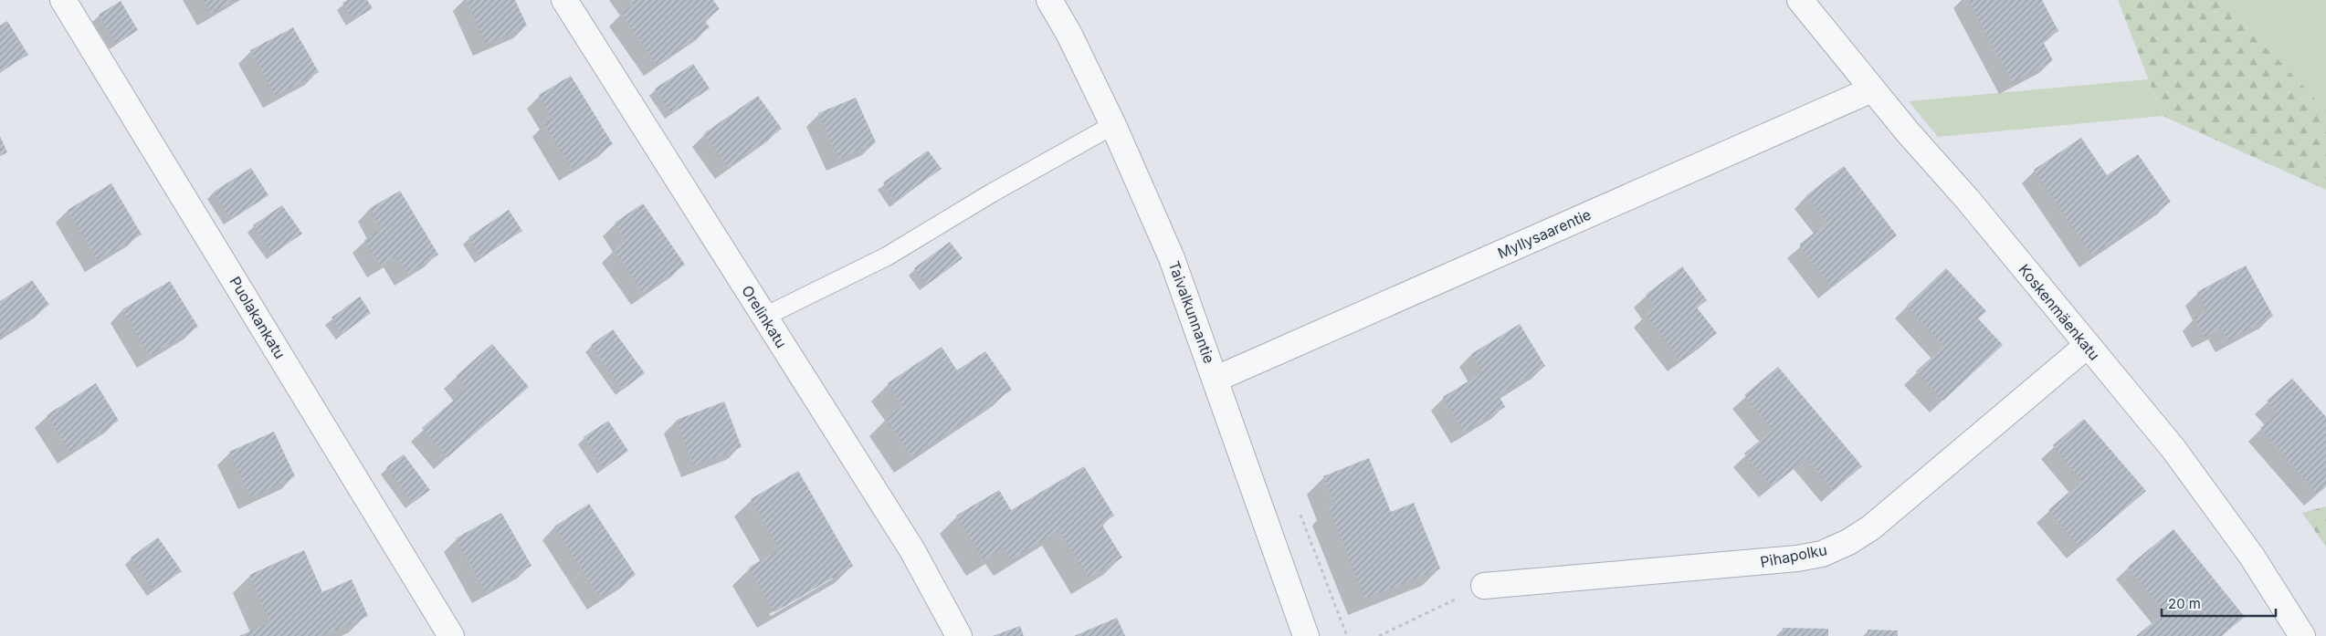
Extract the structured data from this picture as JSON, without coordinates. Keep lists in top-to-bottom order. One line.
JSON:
{"streets":{"street":["Myllysaarentie","Taivalkunnantie","Koskenmäenkatu","Orelinkatu","Puolakankatu","Pihapolku"]},"crossings":[["Myllysaarentie","Taivalkunnantie"],["Myllysaarentie","Koskenmäenkatu"],["Koskenmäenkatu","Pihapolku"]],"scale_bar":"20 m"}
